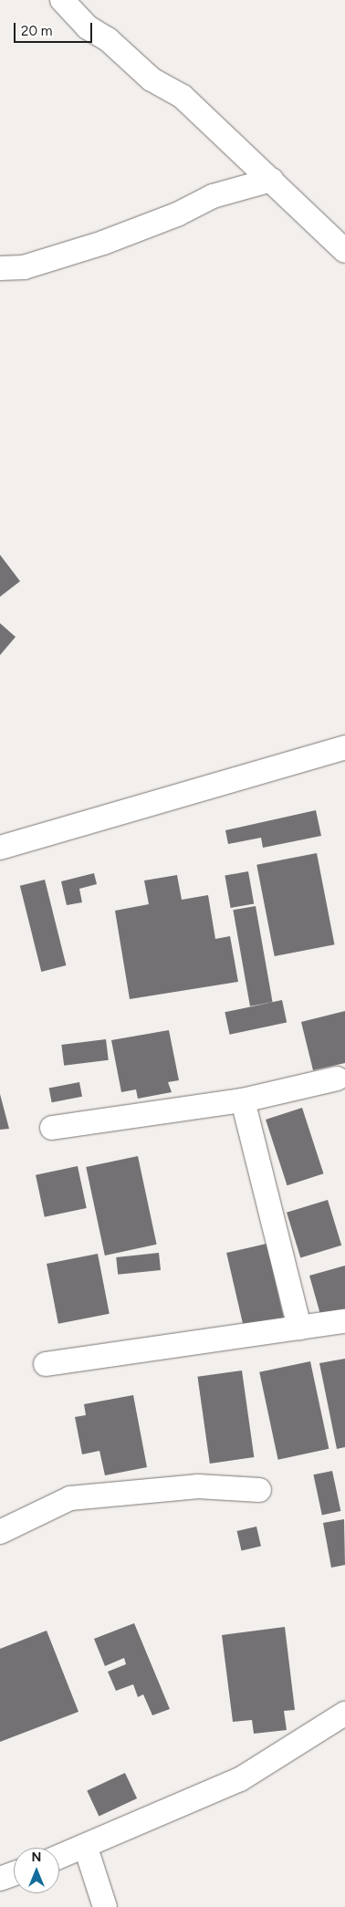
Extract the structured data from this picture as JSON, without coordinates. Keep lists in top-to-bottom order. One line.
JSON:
{"scale_bar":"20 m","north":"top"}
